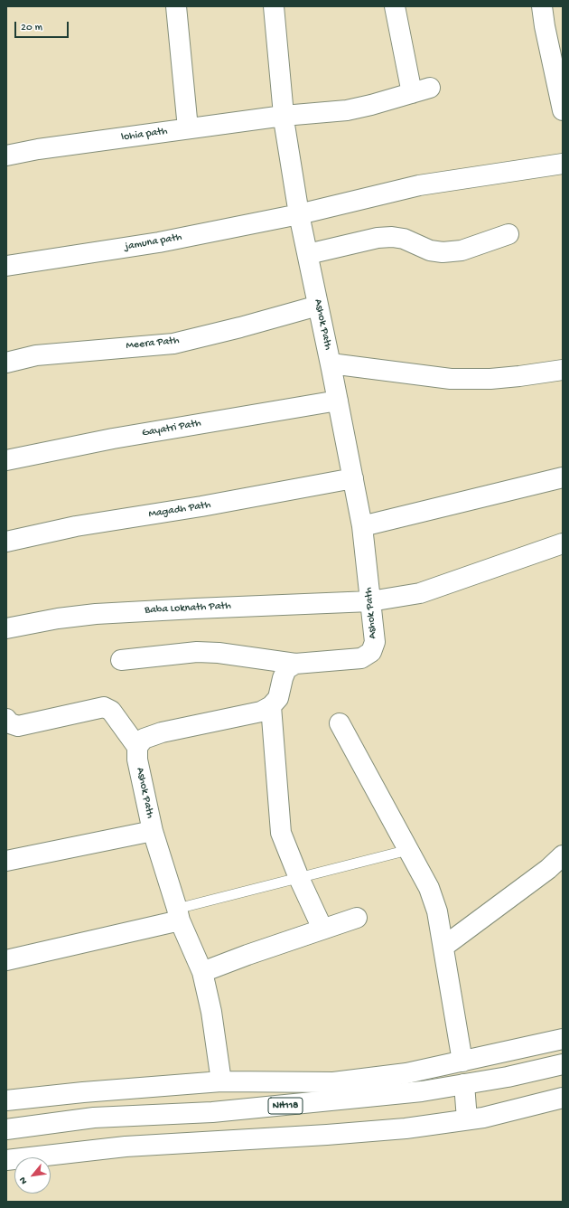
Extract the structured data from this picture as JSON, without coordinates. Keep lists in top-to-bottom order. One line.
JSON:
{"streets":{"main road":["lohia path","jamuna path","Ashok Path","Meera Path","Gayatri Path","Magadh Path","Baba Loknath Path","NH118"]},"crossings":[["lohia path","Ashok Path"],["jamuna path","Ashok Path"],["Ashok Path","Meera Path"],["Ashok Path","Gayatri Path"],["Ashok Path","Magadh Path"],["Ashok Path","Baba Loknath Path"]],"scale_bar":"20 m","north":"bottom left"}
